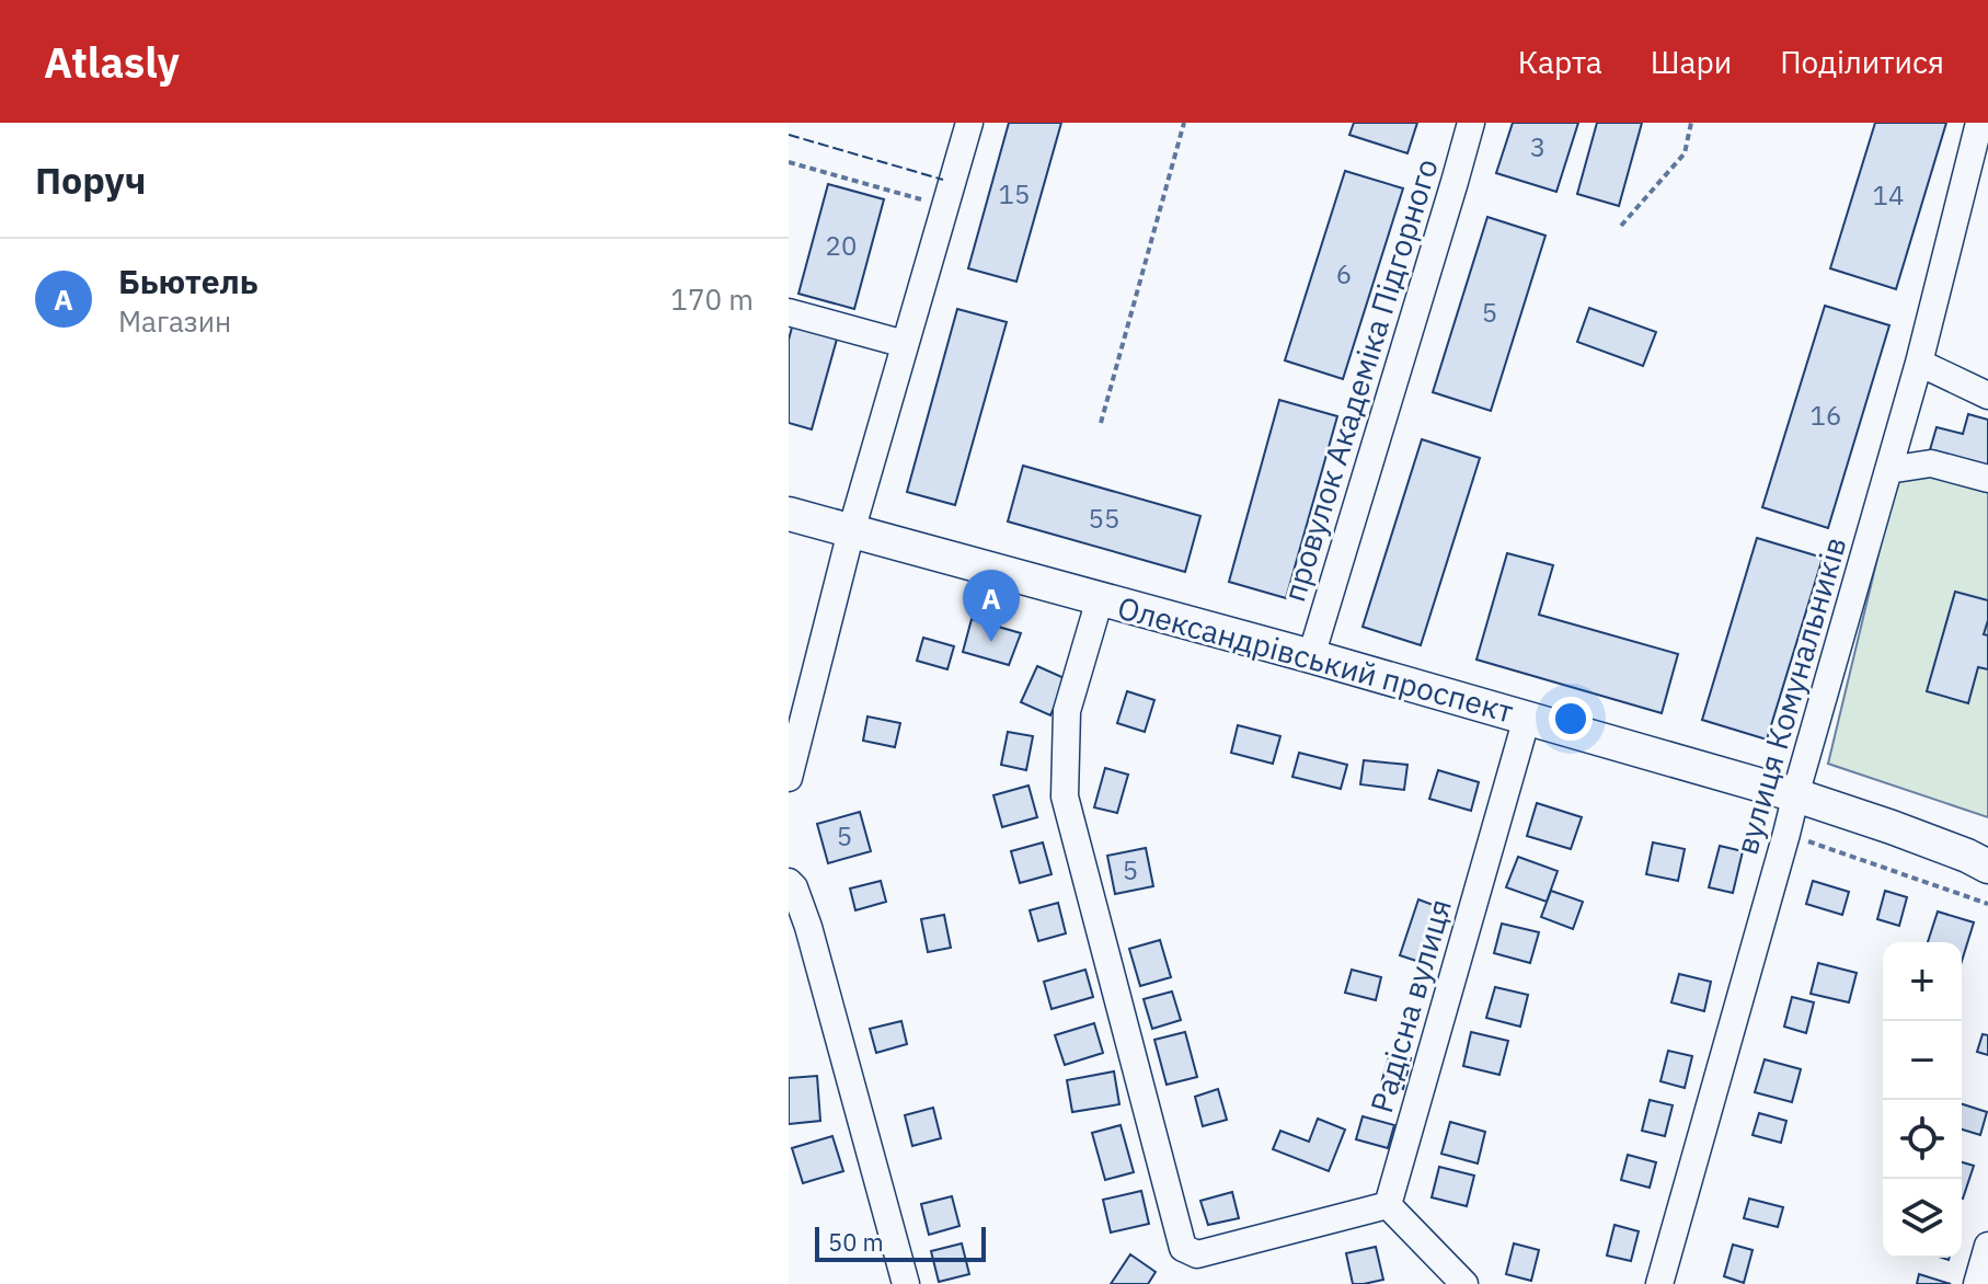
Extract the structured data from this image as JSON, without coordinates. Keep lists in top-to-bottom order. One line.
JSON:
{"streets":{"main road":["Олександрівський проспект"],"street":["провулок Академіка Підгорного","вулиця Комунальників","Радісна вулиця"]},"crossings":[["провулок Академіка Підгорного","Олександрівський проспект"],["Олександрівський проспект","вулиця Комунальників"],["Олександрівський проспект","Радісна вулиця"]],"house_numbers":["3","15","14","20","6","5","16","55","5","5"],"scale_bar":"50 m","page":{"header":"Atlasly","nav":["Карта","Шари","Поділитися"],"heading":"Поруч","list":[{"mark":"A","name":"Бьютель","note":"Магазин","value":"170 m"}],"pins":"A","map_buttons":["+","−"],"scale":"50 m"}}
